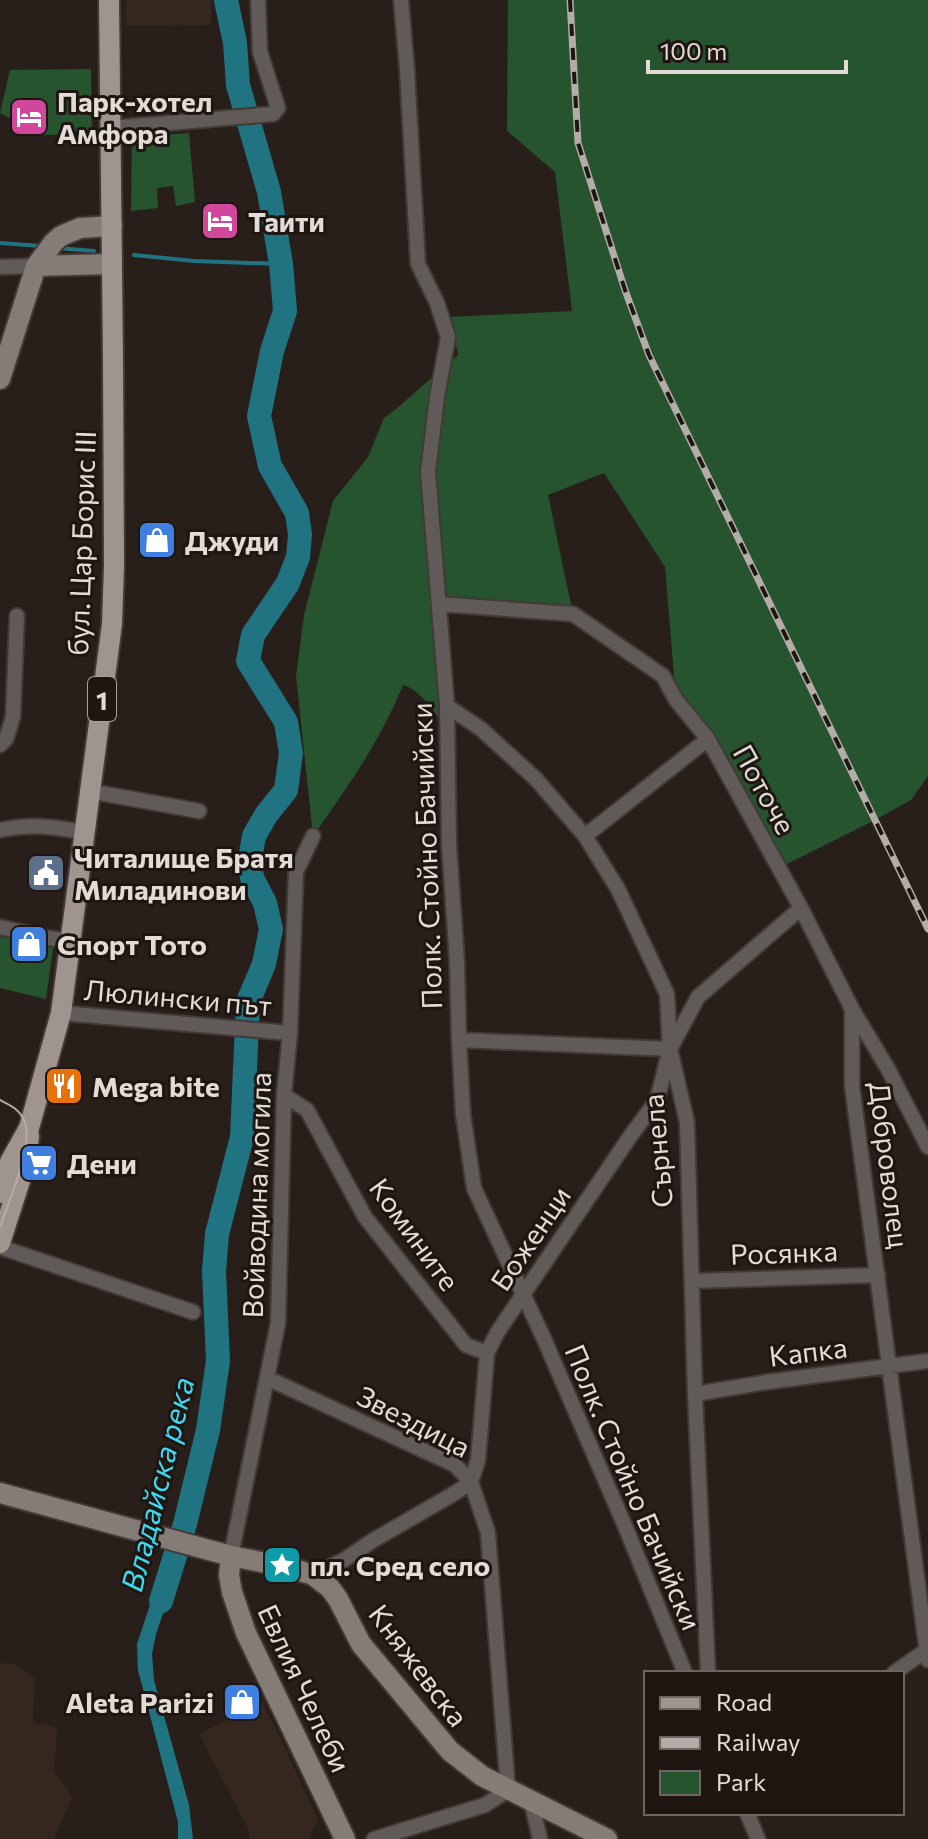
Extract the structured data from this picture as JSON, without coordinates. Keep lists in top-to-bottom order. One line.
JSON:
{"streets":{"main road":["бул. Цар Борис III","1"],"street":["Поточе","Полк. Стойно Бачийски","Люлински път","Сърнела","Доброволец","Войводина могила","Комините","Боженци","Росянка","Капка","Звездица","Княжевска","Евлия Челеби"]},"crossings":[["бул. Цар Борис III","Люлински път"],["Поточе","Полк. Стойно Бачийски"],["Поточе","Доброволец"],["Поточе","Боженци"],["Полк. Стойно Бачийски","Сърнела"],["Полк. Стойно Бачийски","Боженци"],["Люлински път","Войводина могила"],["Сърнела","Боженци"],["Сърнела","Росянка"],["Сърнела","Капка"],["Доброволец","Росянка"],["Доброволец","Капка"],["Войводина могила","Комините"],["Войводина могила","Звездица"],["Войводина могила","Евлия Челеби"],["Комините","Боженци"],["Боженци","Звездица"],["Звездица","Княжевска"]],"water":["Владайска река"],"places":{"hotel":["Парк-хотел Амфора","Таити"],"shop":["Джуди","Спорт Тото","Aleta Parizi"],"public building":["Читалище Братя Миладинови"],"restaurant":["Mega bite"],"supermarket":["Дени"],"place":["пл. Сред село"]},"legend":["Road","Railway","Park"],"scale_bar":"100 m"}
